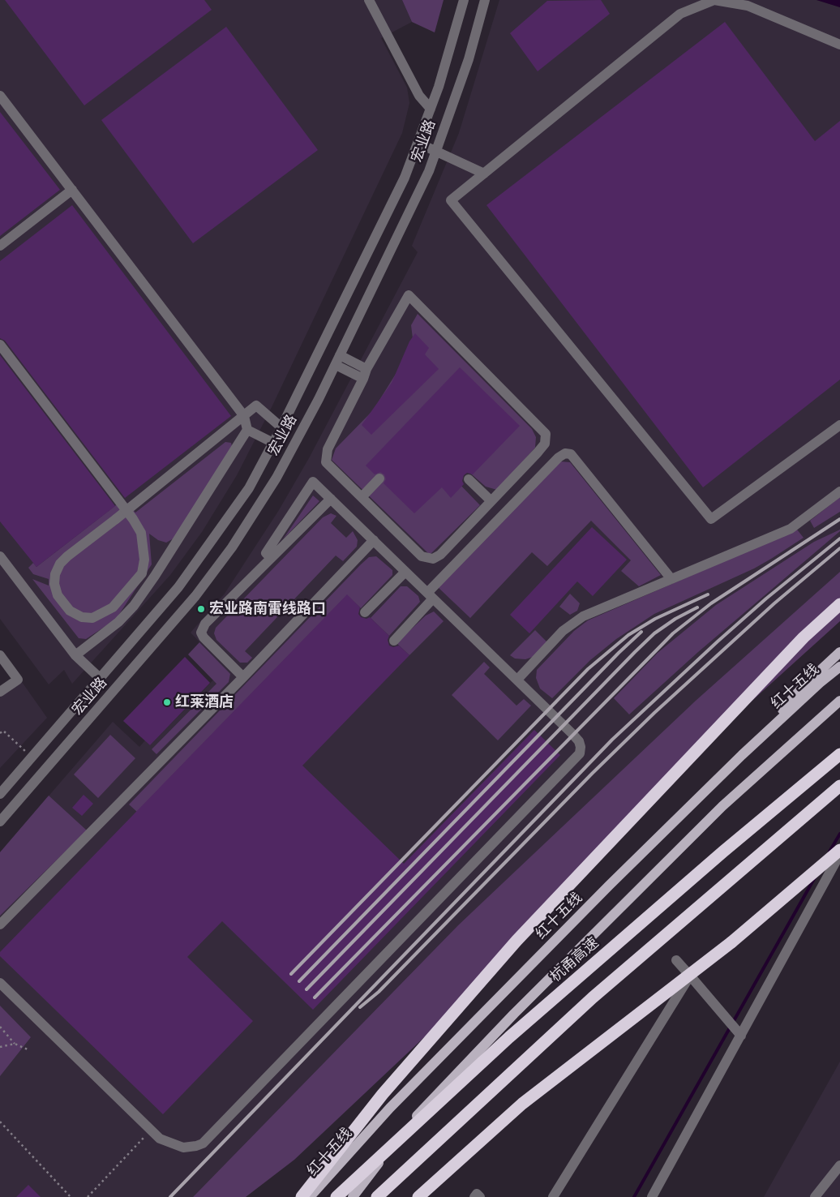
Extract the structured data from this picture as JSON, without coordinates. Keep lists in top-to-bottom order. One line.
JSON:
{"streets":{"highway":["杭甬高速"],"main road":["红十五线"],"street":["宏业路"]},"places":["宏业路南雷线路口","红莱酒店"]}
